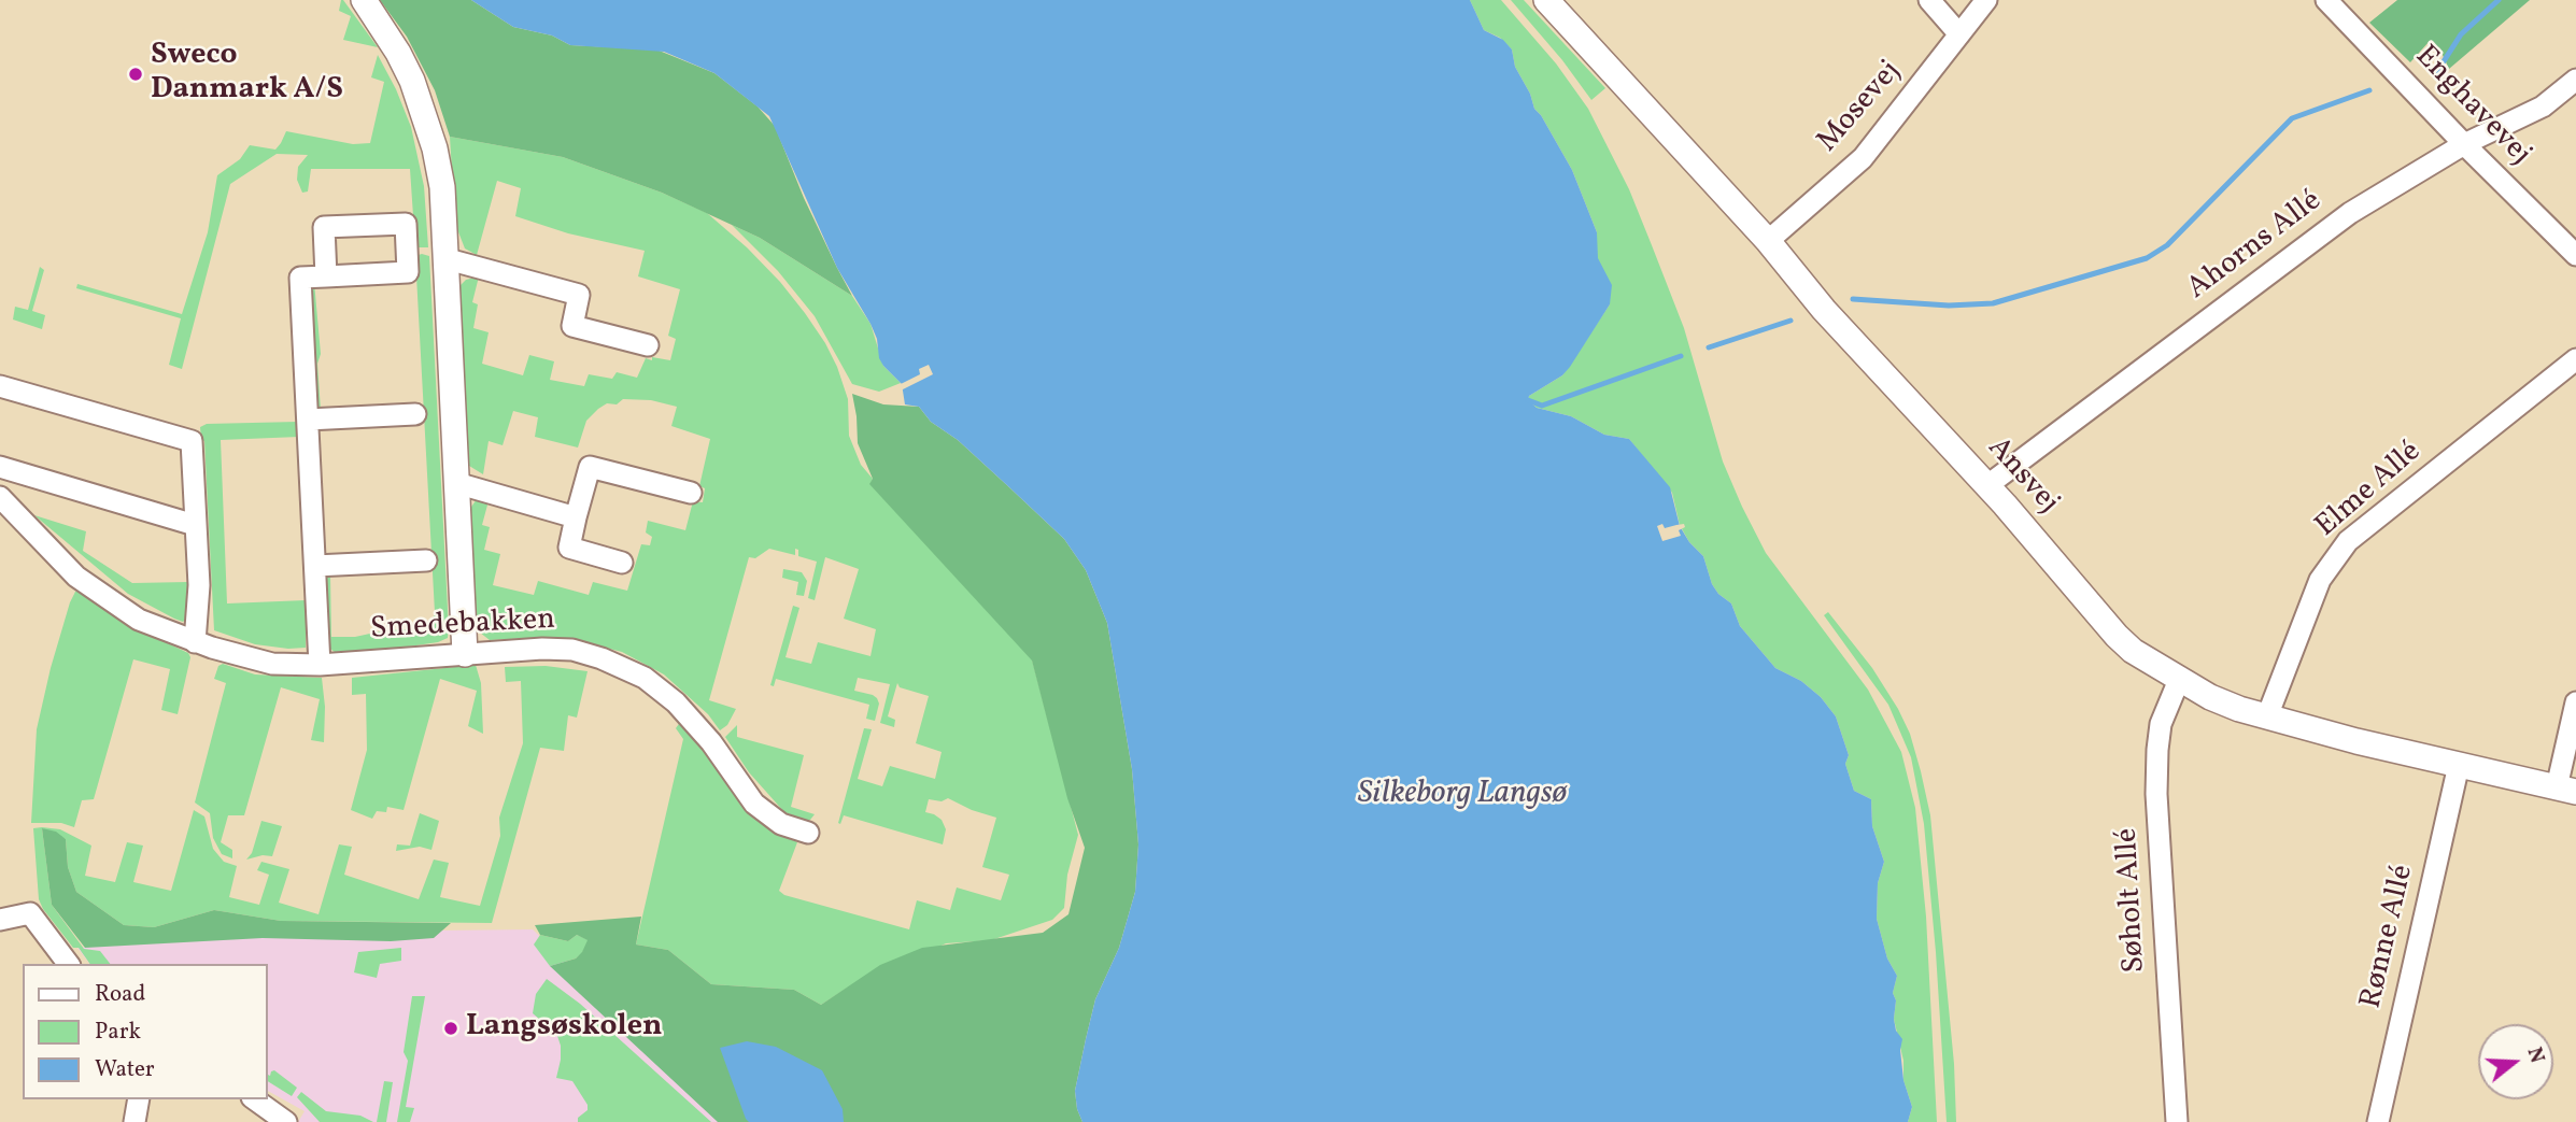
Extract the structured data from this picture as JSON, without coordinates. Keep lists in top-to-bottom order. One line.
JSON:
{"streets":{"street":["Enghavevej","Mosevej","Ahorns Allé","Ansvej","Elme Allé","Smedebakken","Søholt Allé","Rønne Allé"]},"crossings":[["Enghavevej","Ahorns Allé"],["Mosevej","Ansvej"],["Ahorns Allé","Ansvej"],["Ansvej","Elme Allé"],["Ansvej","Søholt Allé"],["Ansvej","Rønne Allé"]],"water":["Silkeborg Langsø"],"places":["Sweco Danmark A/S","Langsøskolen"],"legend":["Road","Park","Water"],"north":"right"}
